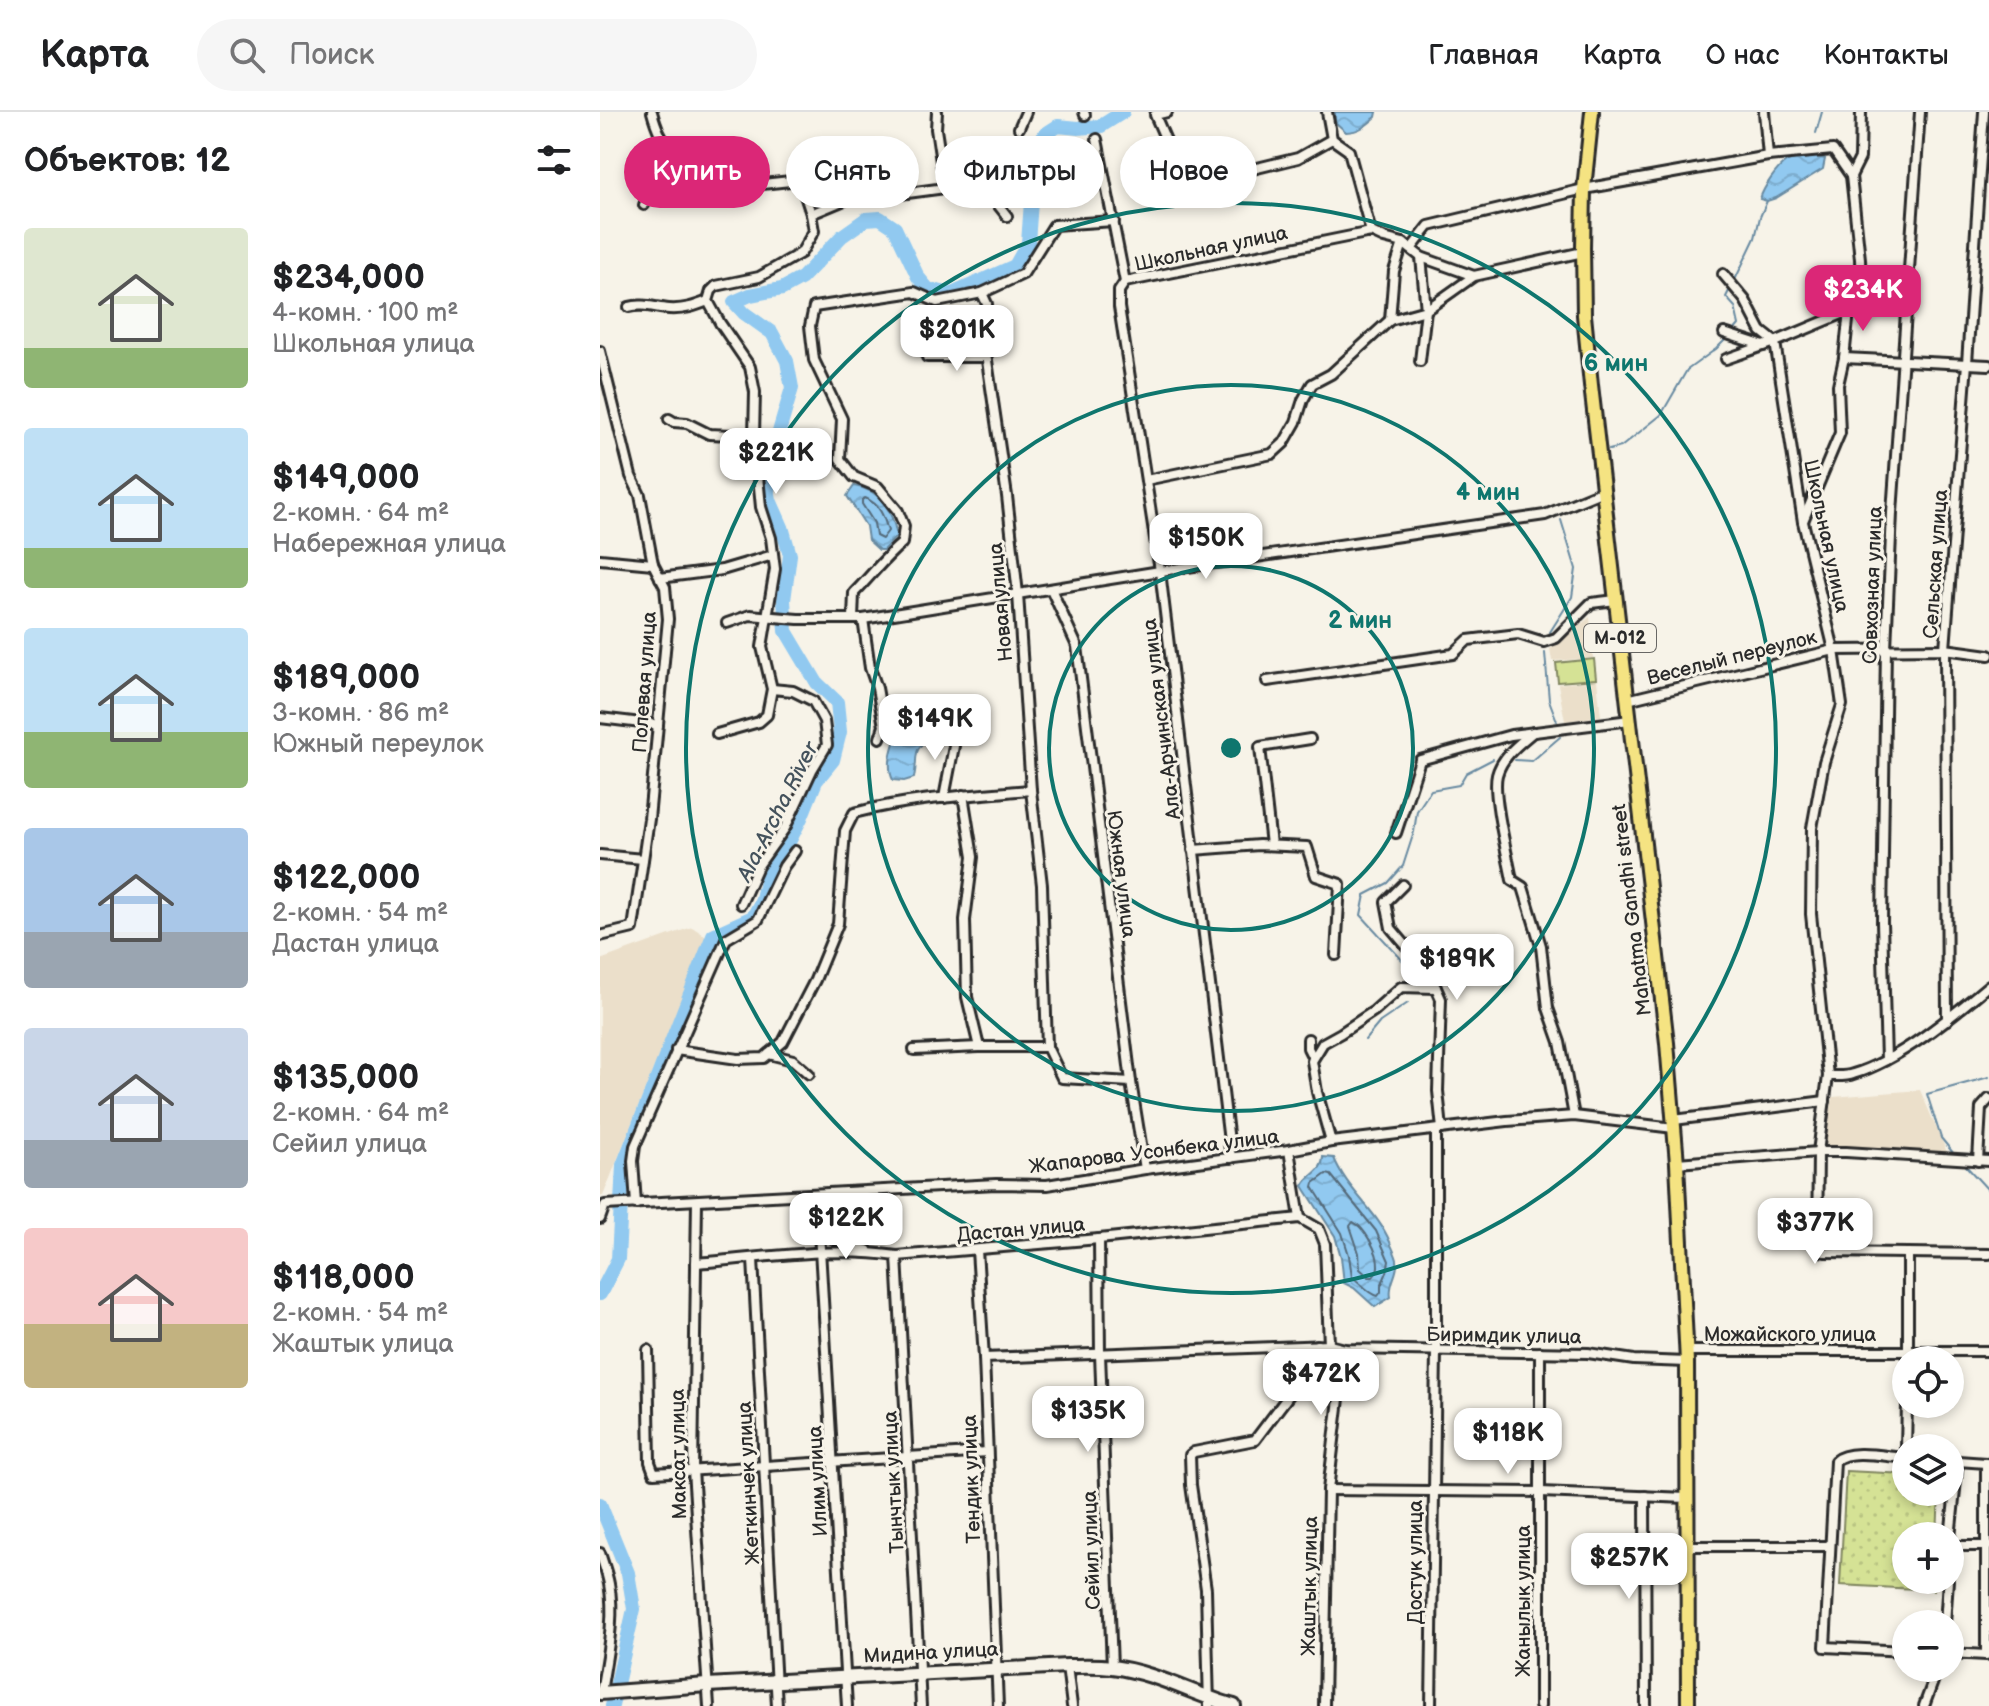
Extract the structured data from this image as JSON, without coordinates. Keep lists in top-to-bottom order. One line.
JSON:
{"streets":{"main road":["М-012","Mahatma Gandhi street"],"street":["Школьная улица","Сельская улица","Совхозная улица","Новая улица","Веселый переулок","Полевая улица","Ала-Арчинская улица","Южная улица","Жапарова Усонбека улица","Дастан улица","Можайского улица","Биримдик улица","Максат улица","Тендик улица","Илим улица","Тынчтык улица","Жеткинчек улица","Сейил улица","Достук улица","Жаштык улица","Жанылык улица","Мидина улица"]},"crossings":[["Школьная улица","Веселый переулок"],["Школьная улица","Ала-Арчинская улица"],["Школьная улица","Жапарова Усонбека улица"],["Сельская улица","Веселый переулок"],["Совхозная улица","Веселый переулок"],["Веселый переулок","Mahatma Gandhi street"],["Ала-Арчинская улица","Жапарова Усонбека улица"],["Южная улица","Жапарова Усонбека улица"],["Mahatma Gandhi street","Жапарова Усонбека улица"],["Mahatma Gandhi street","Можайского улица"],["Mahatma Gandhi street","Биримдик улица"],["Mahatma Gandhi street","Жаштык улица"],["Жапарова Усонбека улица","Максат улица"],["Жапарова Усонбека улица","Илим улица"],["Жапарова Усонбека улица","Достук улица"],["Дастан улица","Максат улица"],["Дастан улица","Тендик улица"],["Дастан улица","Илим улица"],["Дастан улица","Тынчтык улица"],["Дастан улица","Жеткинчек улица"],["Дастан улица","Сейил улица"],["Можайского улица","Биримдик улица"],["Биримдик улица","Тендик улица"],["Биримдик улица","Сейил улица"],["Биримдик улица","Достук улица"],["Биримдик улица","Жанылык улица"],["Максат улица","Мидина улица"],["Тендик улица","Мидина улица"],["Илим улица","Мидина улица"],["Тынчтык улица","Мидина улица"],["Жеткинчек улица","Мидина улица"],["Сейил улица","Мидина улица"],["Достук улица","Жаштык улица"],["Жаштык улица","Жанылык улица"]],"water":["Ala-Archa River"],"page":{"header":"Карта","search":"Поиск","nav":["Главная","Карта","О нас","Контакты"],"heading":"Объектов: 12","chip":["Купить","Снять","Фильтры","Новое"],"list":[{"name":"$234,000","note":"4-комн. · 100 m² · Школьная улица"},{"name":"$149,000","note":"2-комн. · 64 m² · Набережная улица"},{"name":"$189,000","note":"3-комн. · 86 m² · Южный переулок"},{"name":"$122,000","note":"2-комн. · 54 m² · Дастан улица"},{"name":"$135,000","note":"2-комн. · 64 m² · Сейил улица"},{"name":"$118,000","note":"2-комн. · 54 m² · Жаштык улица"}],"price":["$234K","$201K","$221K","$150K","$149K","$189K","$122K","$377K","$472K","$135K","$118K","$257K"],"map_buttons":["+","−"]},"rings":["6 мин","4 мин","2 мин"]}
